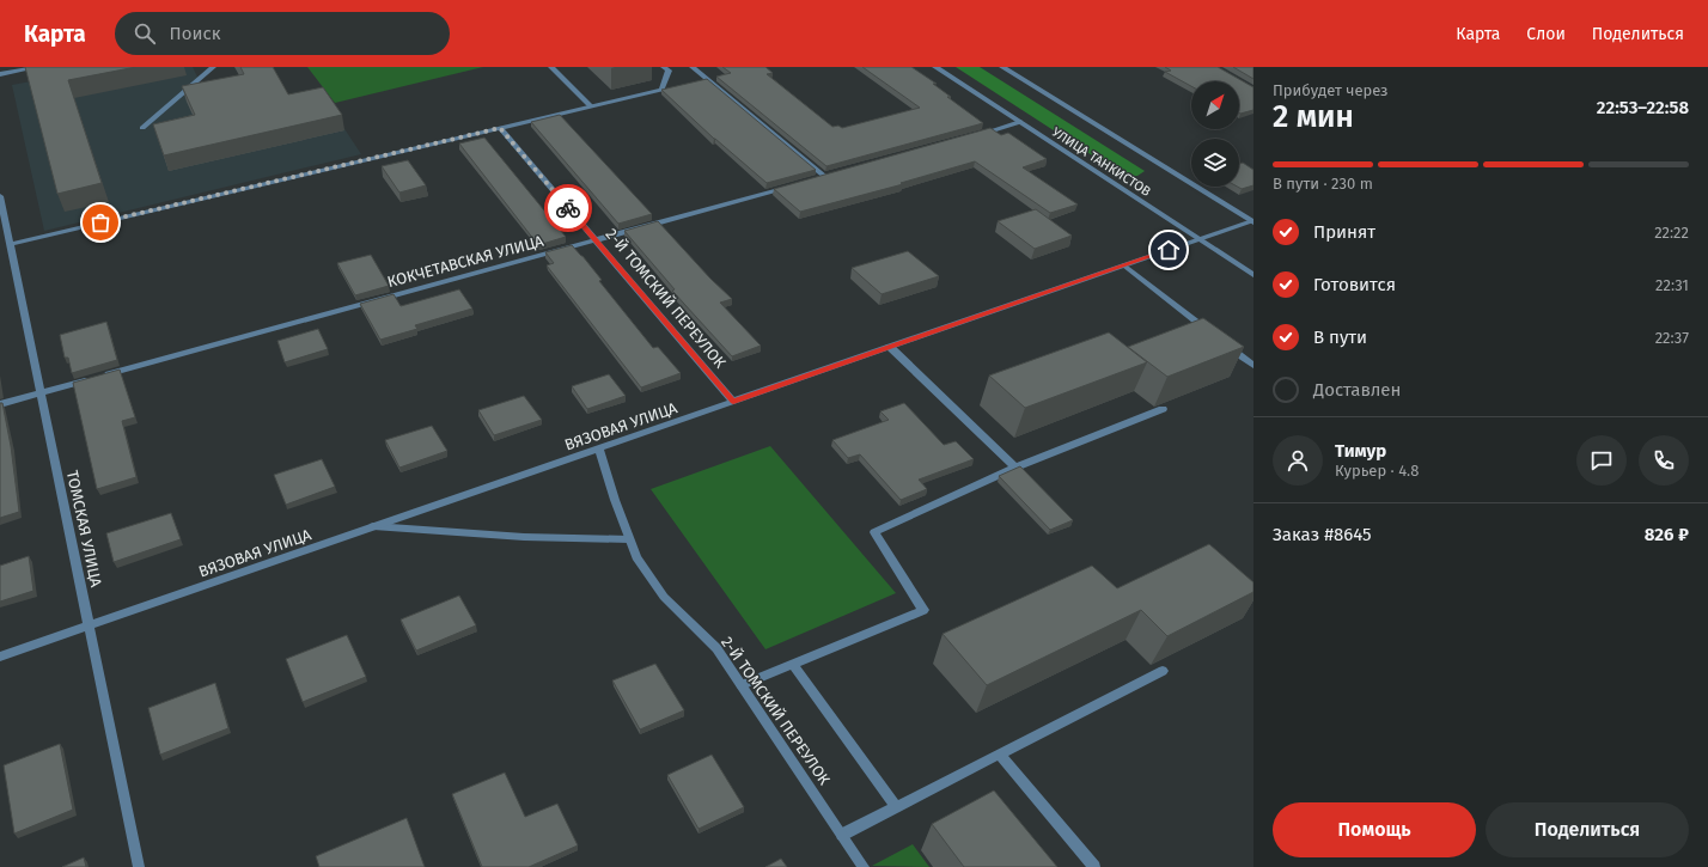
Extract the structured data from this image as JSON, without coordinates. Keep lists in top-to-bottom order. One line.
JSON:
{"streets":{"street":["УЛИЦА ТАНКИСТОВ","КОКЧЕТАВСКАЯ УЛИЦА","2-Й ТОМСКИЙ ПЕРЕУЛОК","ВЯЗОВАЯ УЛИЦА","ТОМСКАЯ УЛИЦА"]},"crossings":[["УЛИЦА ТАНКИСТОВ","ВЯЗОВАЯ УЛИЦА"],["КОКЧЕТАВСКАЯ УЛИЦА","2-Й ТОМСКИЙ ПЕРЕУЛОК"],["2-Й ТОМСКИЙ ПЕРЕУЛОК","ВЯЗОВАЯ УЛИЦА"],["ВЯЗОВАЯ УЛИЦА","ТОМСКАЯ УЛИЦА"]],"north":"top right","page":{"header":"Карта","search":"Поиск","nav":["Карта","Слои","Поделиться"],"heading":["2 мин","Прибудет через","22:53–22:58"],"panel":["Тимур","Курьер · 4.8","Заказ #8645","826 ₽"],"bar":"В пути · 230 m","list":[["Принят","22:22"],["Готовится","22:31"],["В пути","22:37"],"Доставлен"],"buttons":["Помощь","Поделиться"]}}
